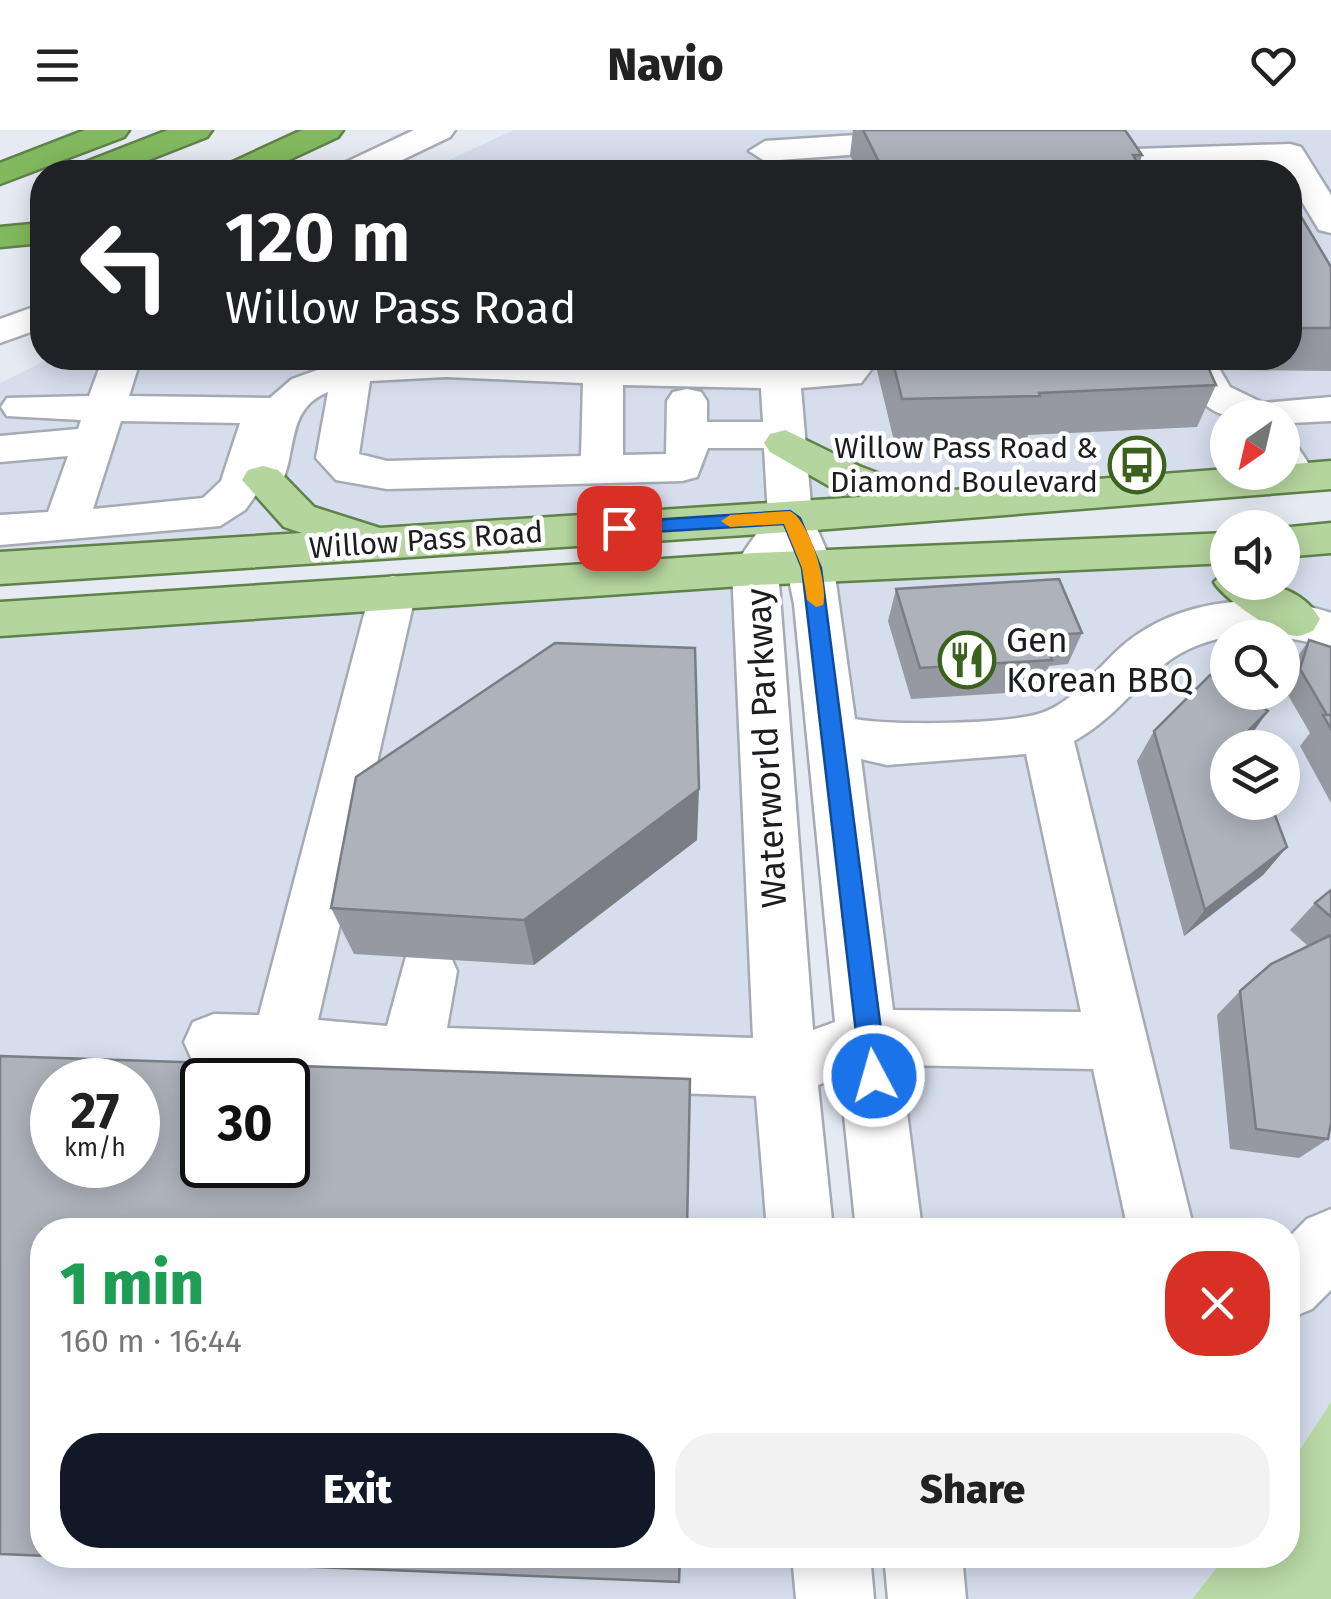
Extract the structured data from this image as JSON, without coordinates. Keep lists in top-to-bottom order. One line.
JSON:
{"streets":{"main road":["Willow Pass Road"],"street":["Waterworld Parkway"]},"crossings":[["Willow Pass Road","Waterworld Parkway"]],"places":{"bus stop":["Willow Pass Road & Diamond Boulevard"],"restaurant":["Gen Korean BBQ"]},"north":"bottom left","page":{"header":"Navio","turn":["120 m","Willow Pass Road"],"speed":"27 km/h","limit":"30","heading":["1 min","160 m · 16:44"],"buttons":["Exit","Share"]}}
